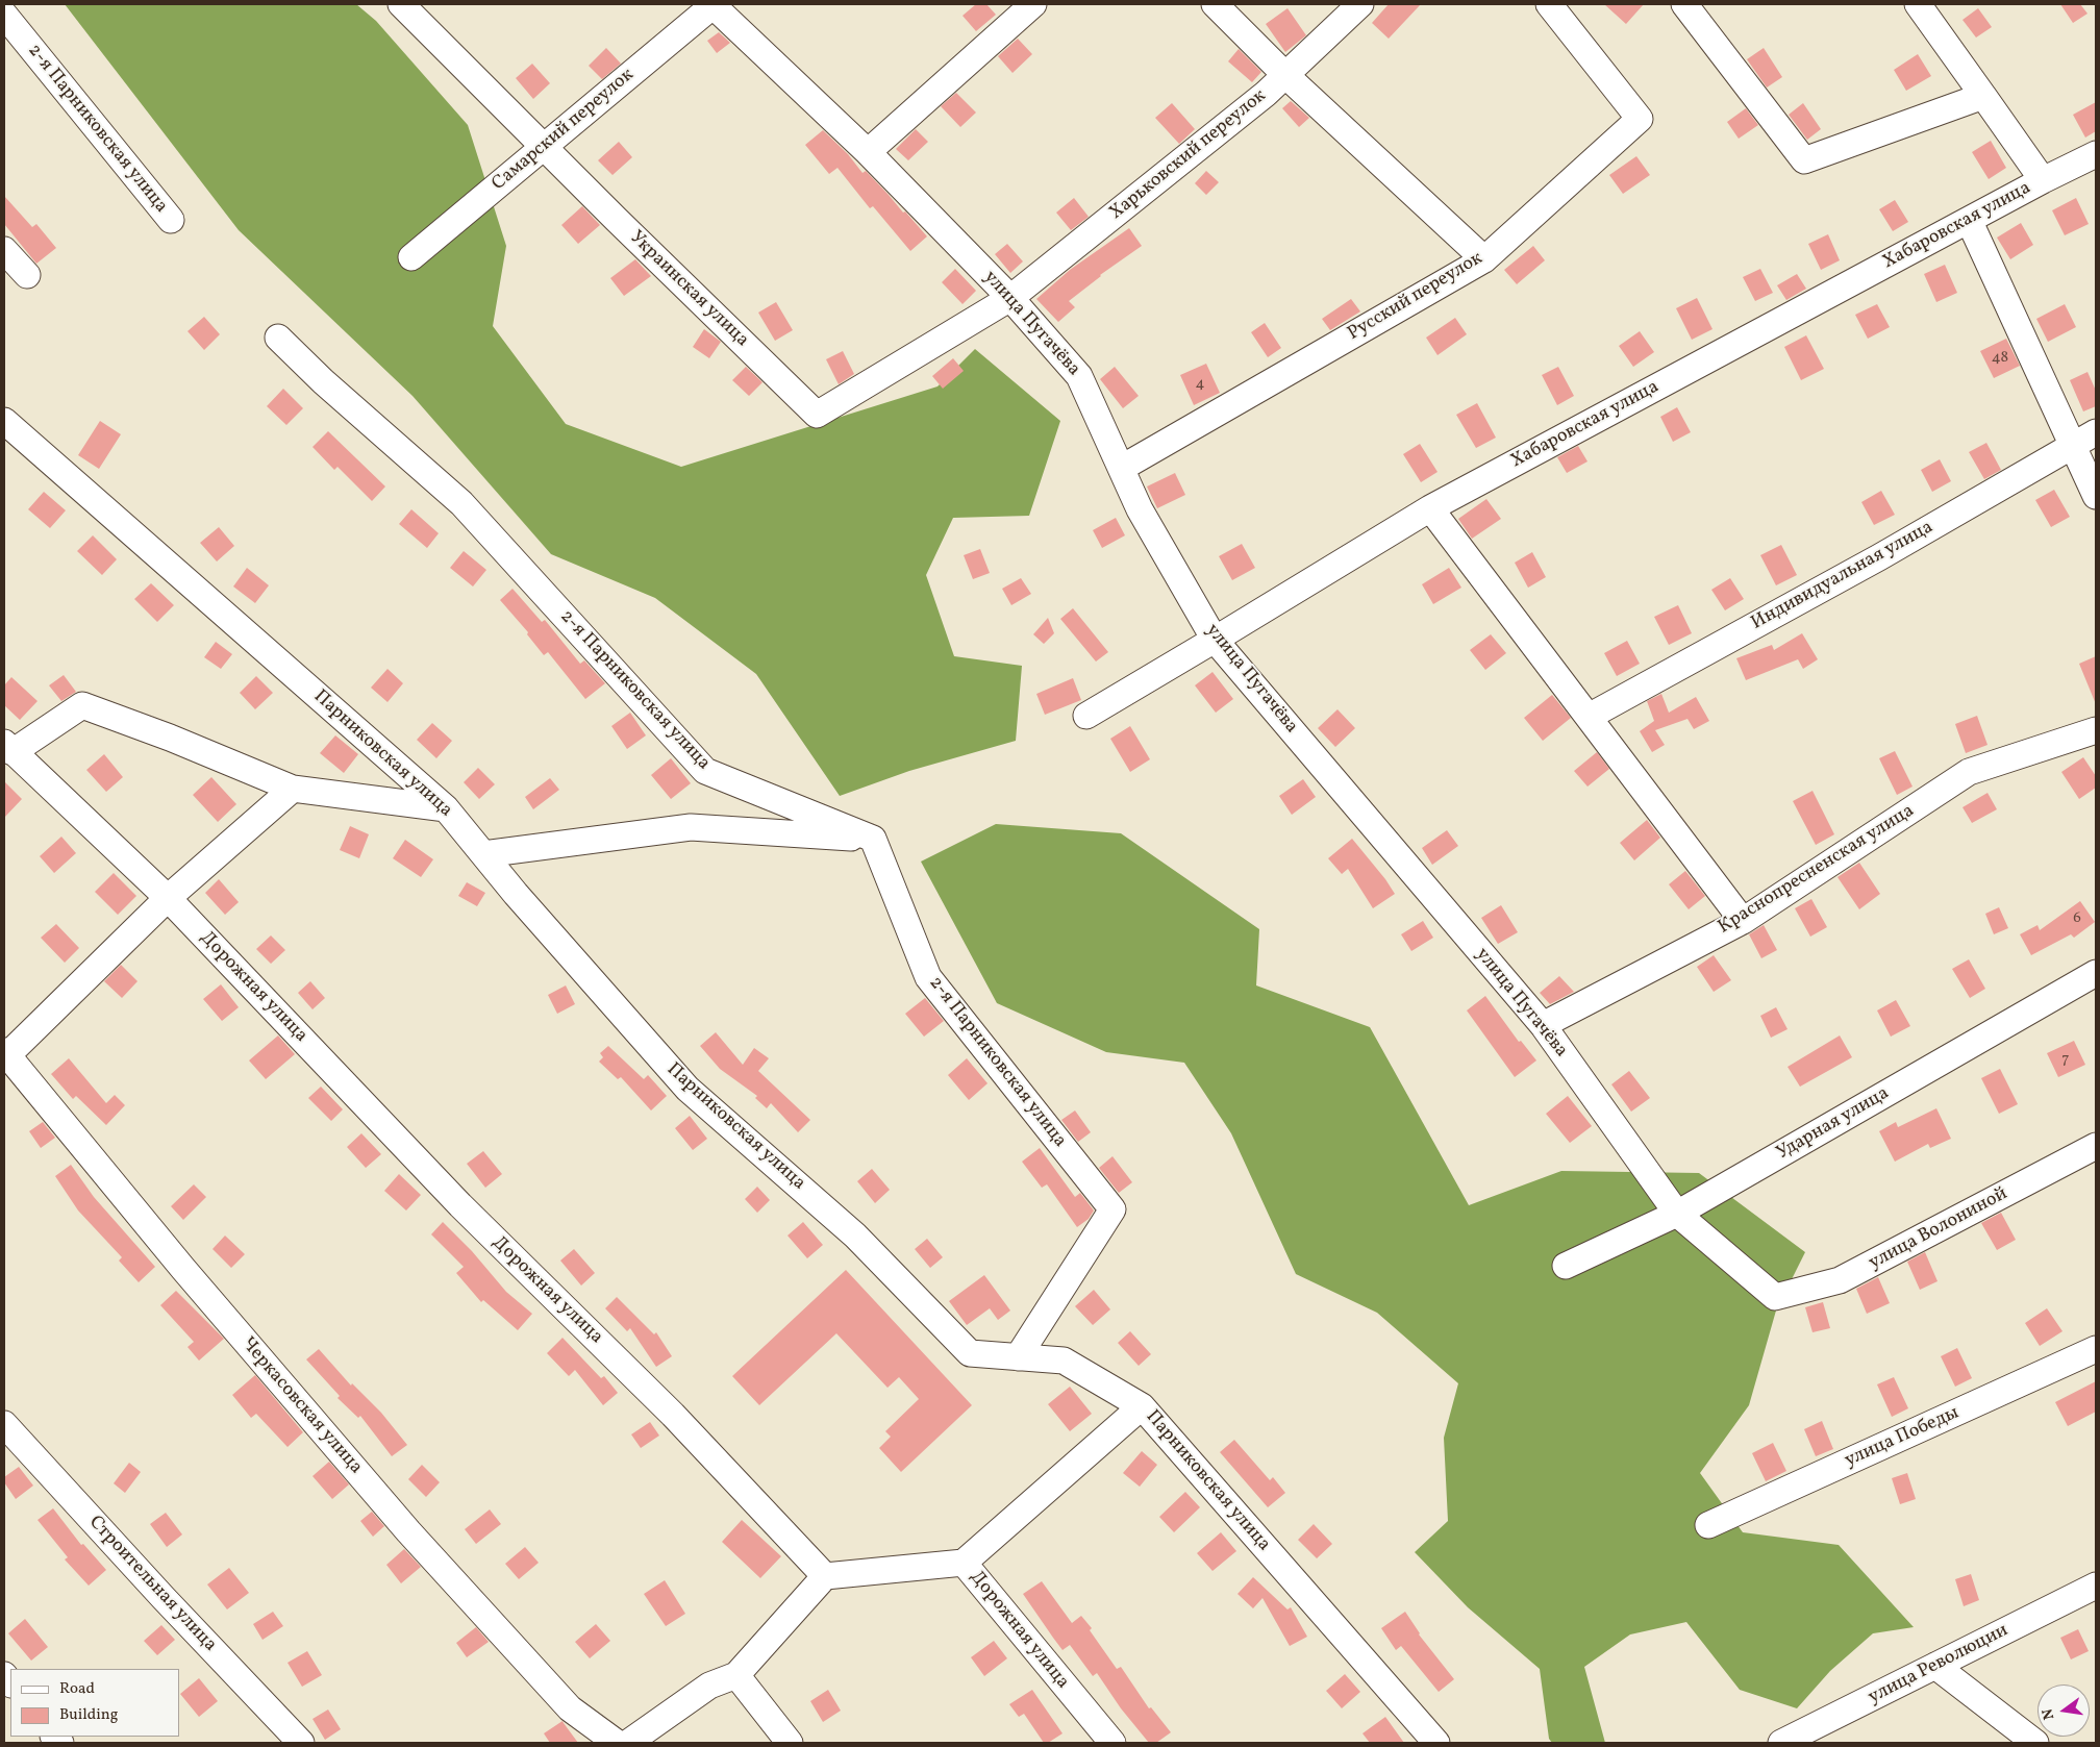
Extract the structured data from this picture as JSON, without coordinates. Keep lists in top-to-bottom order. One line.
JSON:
{"streets":{"street":["2-я Парниковская улица","Самарский переулок","Харьковский переулок","Хабаровская улица","Украинская улица","Русский переулок","улица Пугачёва","Индивидуальная улица","Парниковская улица","Краснопресненская улица","Дорожная улица","Ударная улица","улица Волониной","Черкасовская улица","улица Победы","Строительная улица","улица Революции"]},"crossings":[["2-я Парниковская улица","Парниковская улица"],["Самарский переулок","Украинская улица"],["Самарский переулок","улица Пугачёва"],["Харьковский переулок","Украинская улица"],["Харьковский переулок","улица Пугачёва"],["Хабаровская улица","улица Пугачёва"],["Украинская улица","улица Пугачёва"],["Русский переулок","улица Пугачёва"],["улица Пугачёва","Краснопресненская улица"],["улица Пугачёва","Ударная улица"],["улица Пугачёва","улица Волониной"]],"house_numbers":["48","4","6","7"],"legend":["Road","Building"],"north":"left"}
